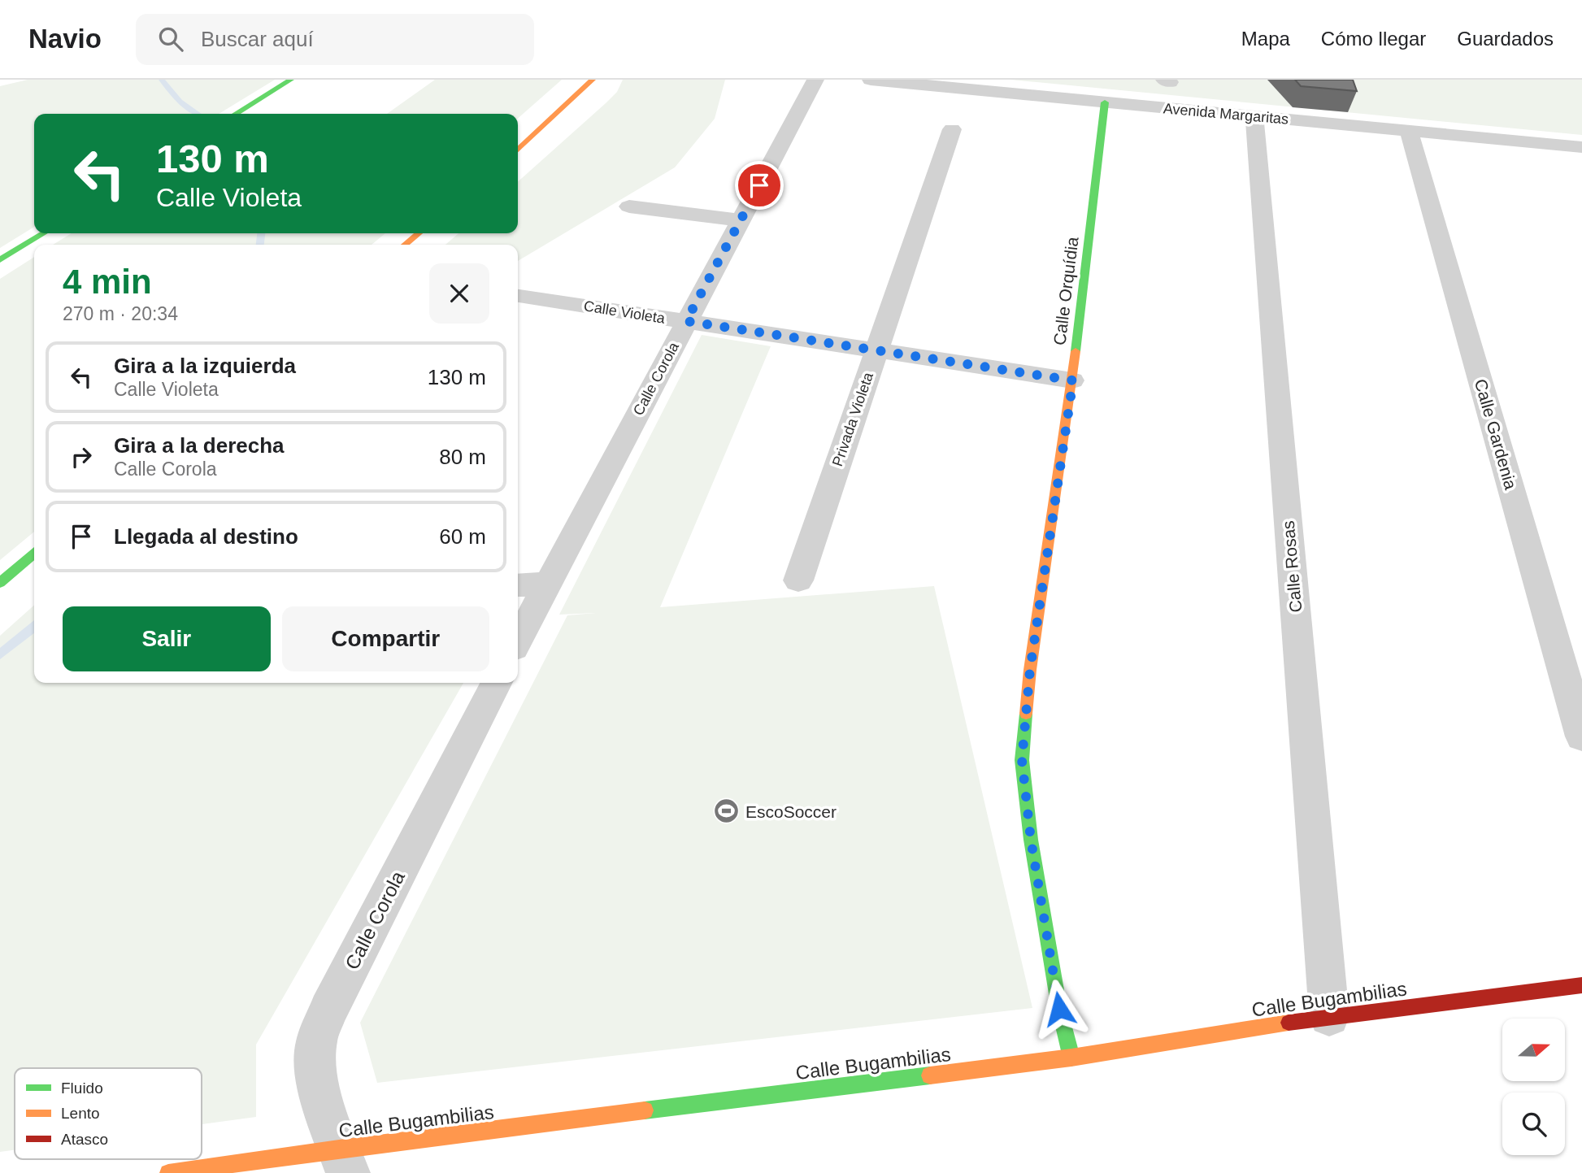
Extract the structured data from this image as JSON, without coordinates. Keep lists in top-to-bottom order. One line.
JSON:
{"streets":{"street":["Avenida Margaritas","Calle Orquídia","Calle Violeta","Calle Corola","Privada Violeta","Calle Gardenia","Calle Rosas","Calle Bugambilias"]},"crossings":[["Avenida Margaritas","Calle Orquídia"],["Avenida Margaritas","Calle Gardenia"],["Avenida Margaritas","Calle Rosas"],["Calle Orquídia","Calle Violeta"],["Calle Orquídia","Calle Bugambilias"],["Calle Violeta","Calle Corola"],["Calle Violeta","Privada Violeta"],["Calle Corola","Calle Bugambilias"],["Calle Rosas","Calle Bugambilias"]],"places":{"sports":["EscoSoccer"]},"legend":["Fluido","Lento","Atasco"],"north":"right","page":{"header":"Navio","search":"Buscar aquí","nav":["Mapa","Cómo llegar","Guardados"],"turn":["130 m","Calle Violeta"],"heading":["4 min","270 m · 20:34"],"list":[{"name":"Gira a la izquierda","note":"Calle Violeta","value":"130 m"},{"name":"Gira a la derecha","note":"Calle Corola","value":"80 m"},{"name":"Llegada al destino","value":"60 m"}],"buttons":["Salir","Compartir"]}}
